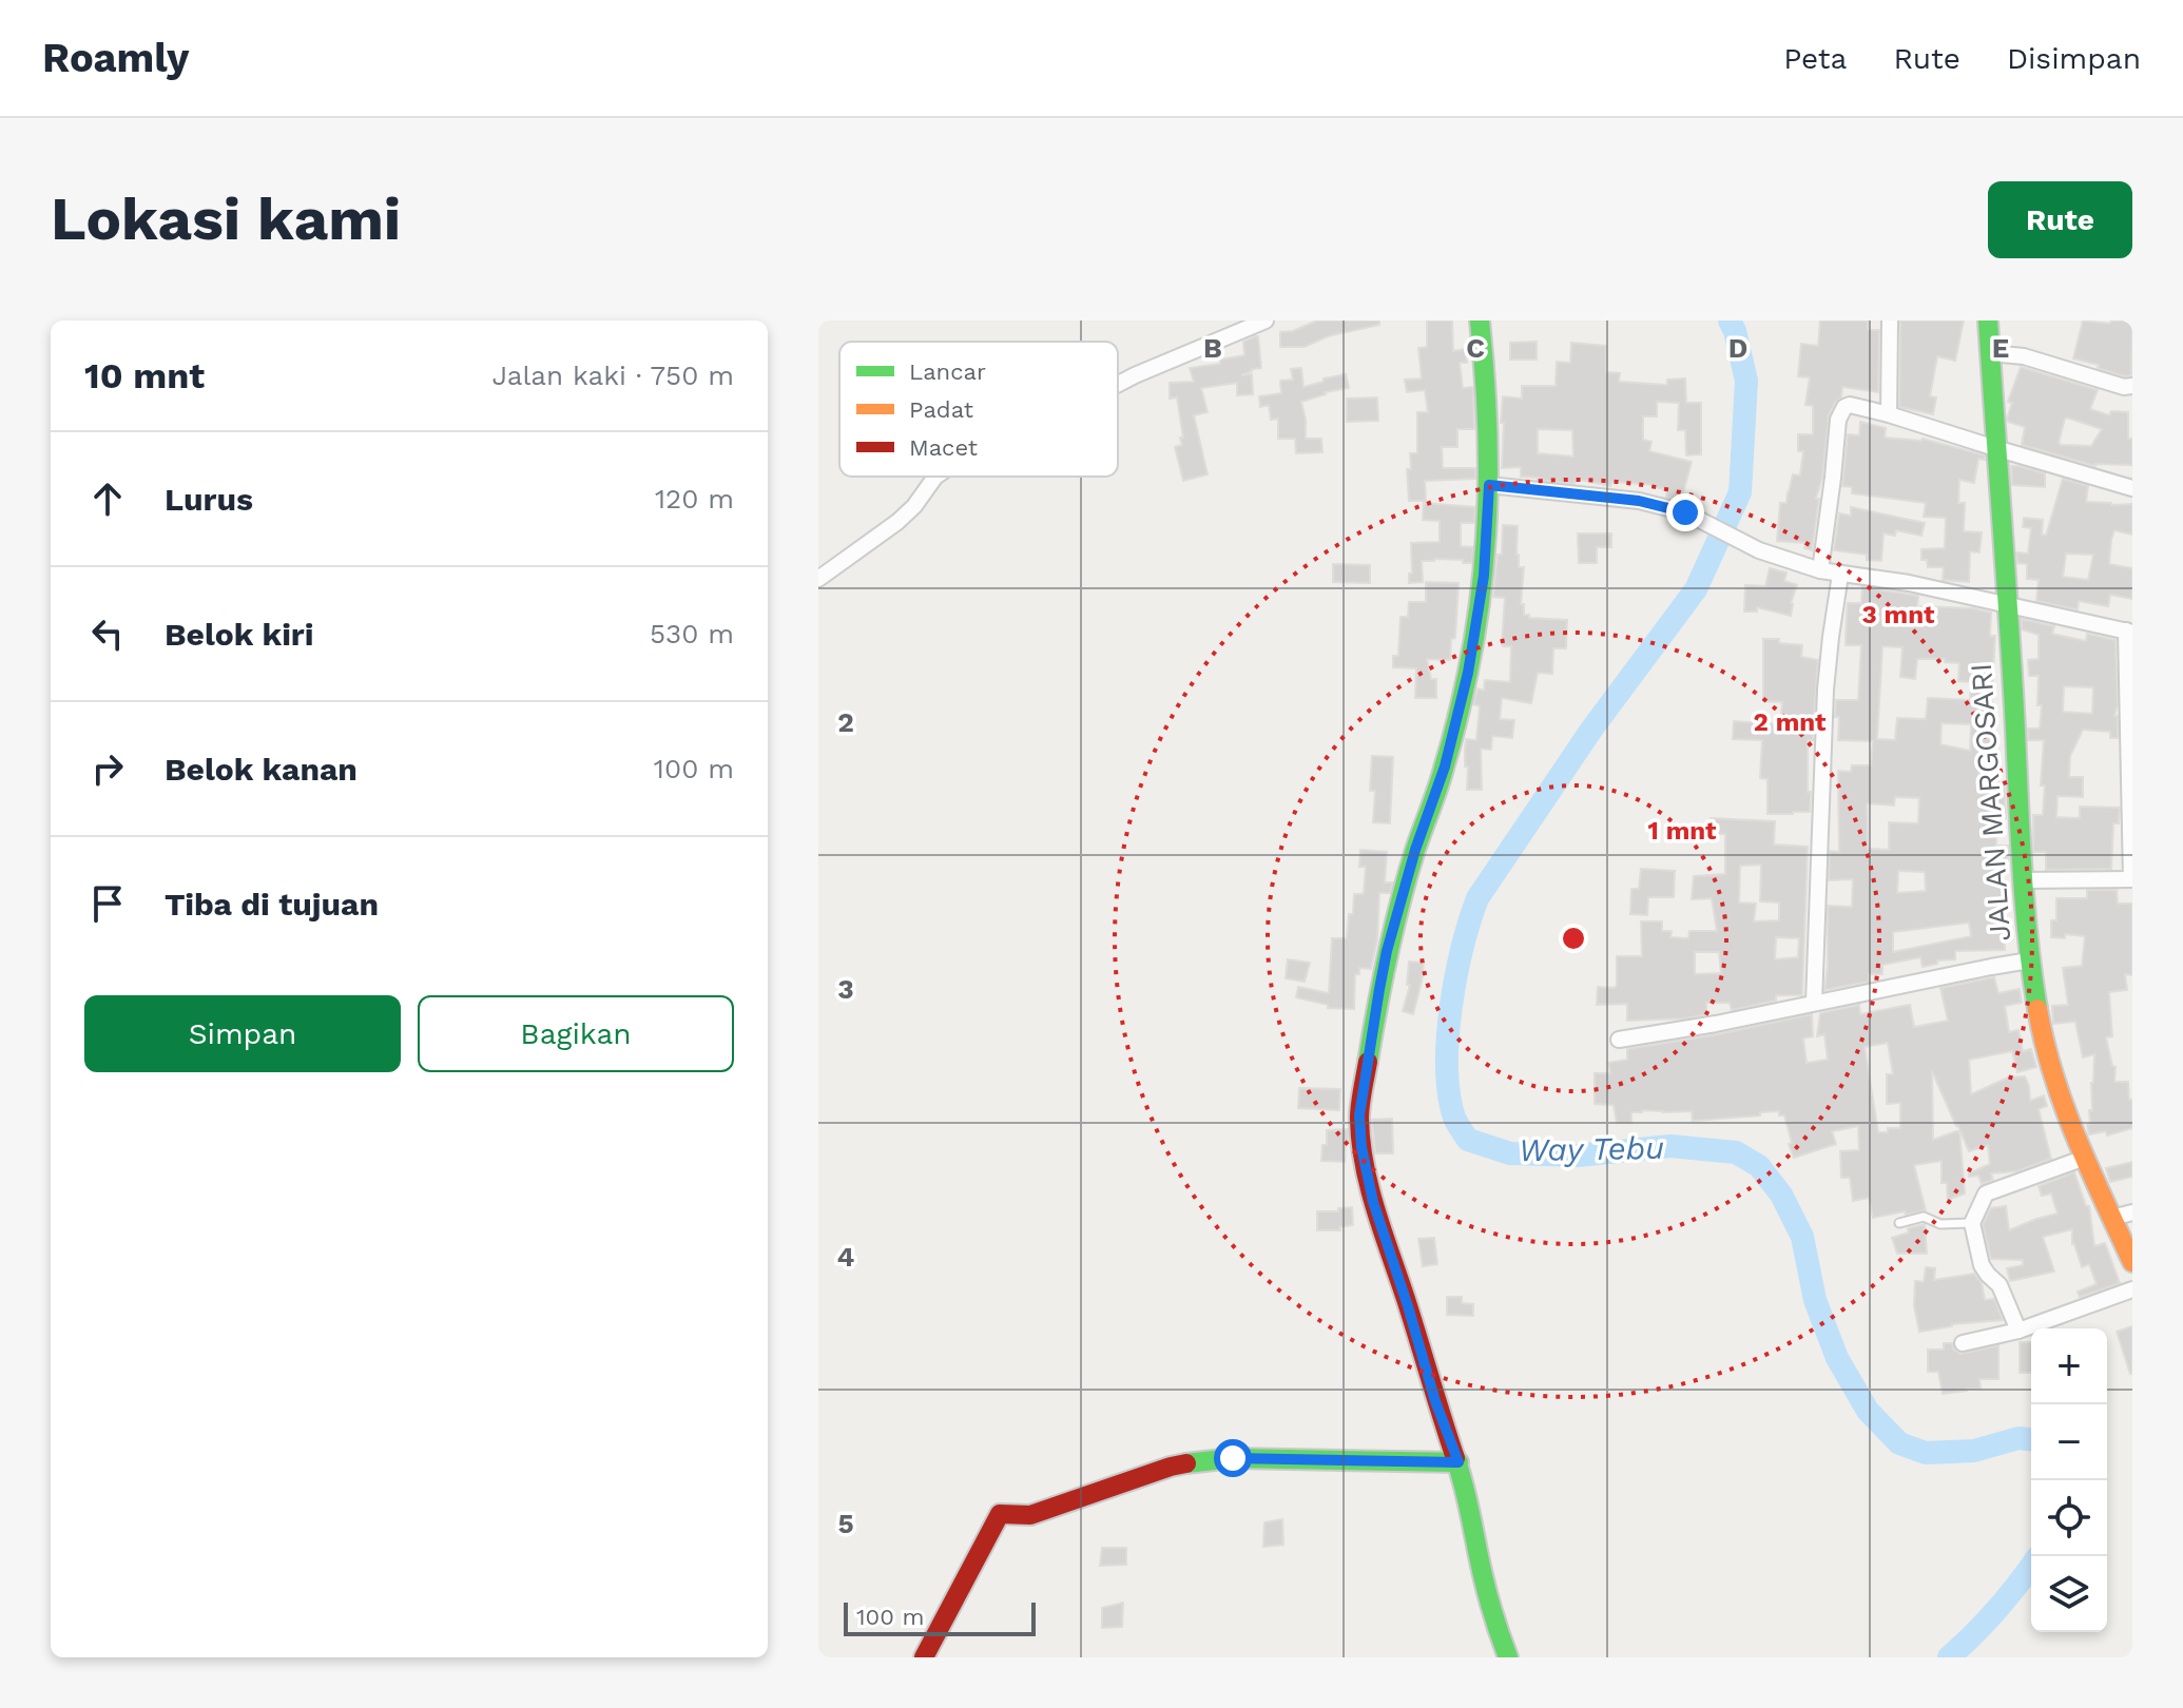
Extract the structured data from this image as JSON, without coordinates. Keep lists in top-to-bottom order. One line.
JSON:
{"streets":{"street":["JALAN MARGOSARI"]},"water":["Way Tebu"],"legend":["Lancar","Padat","Macet"],"scale_bar":"100 m","page":{"header":"Roamly","nav":["Peta","Rute","Disimpan"],"buttons":["Rute",["Simpan","Bagikan"]],"title":"Lokasi kami","heading":["10 mnt","Jalan kaki · 750 m"],"list":[["Lurus","120 m"],["Belok kiri","530 m"],["Belok kanan","100 m"],"Tiba di tujuan"],"map_buttons":["+","−"],"scale":"100 m"},"grid":{"columns":["B","C","D","E"],"rows":["2","3","4","5"]},"rings":["3 mnt","2 mnt","1 mnt"]}
